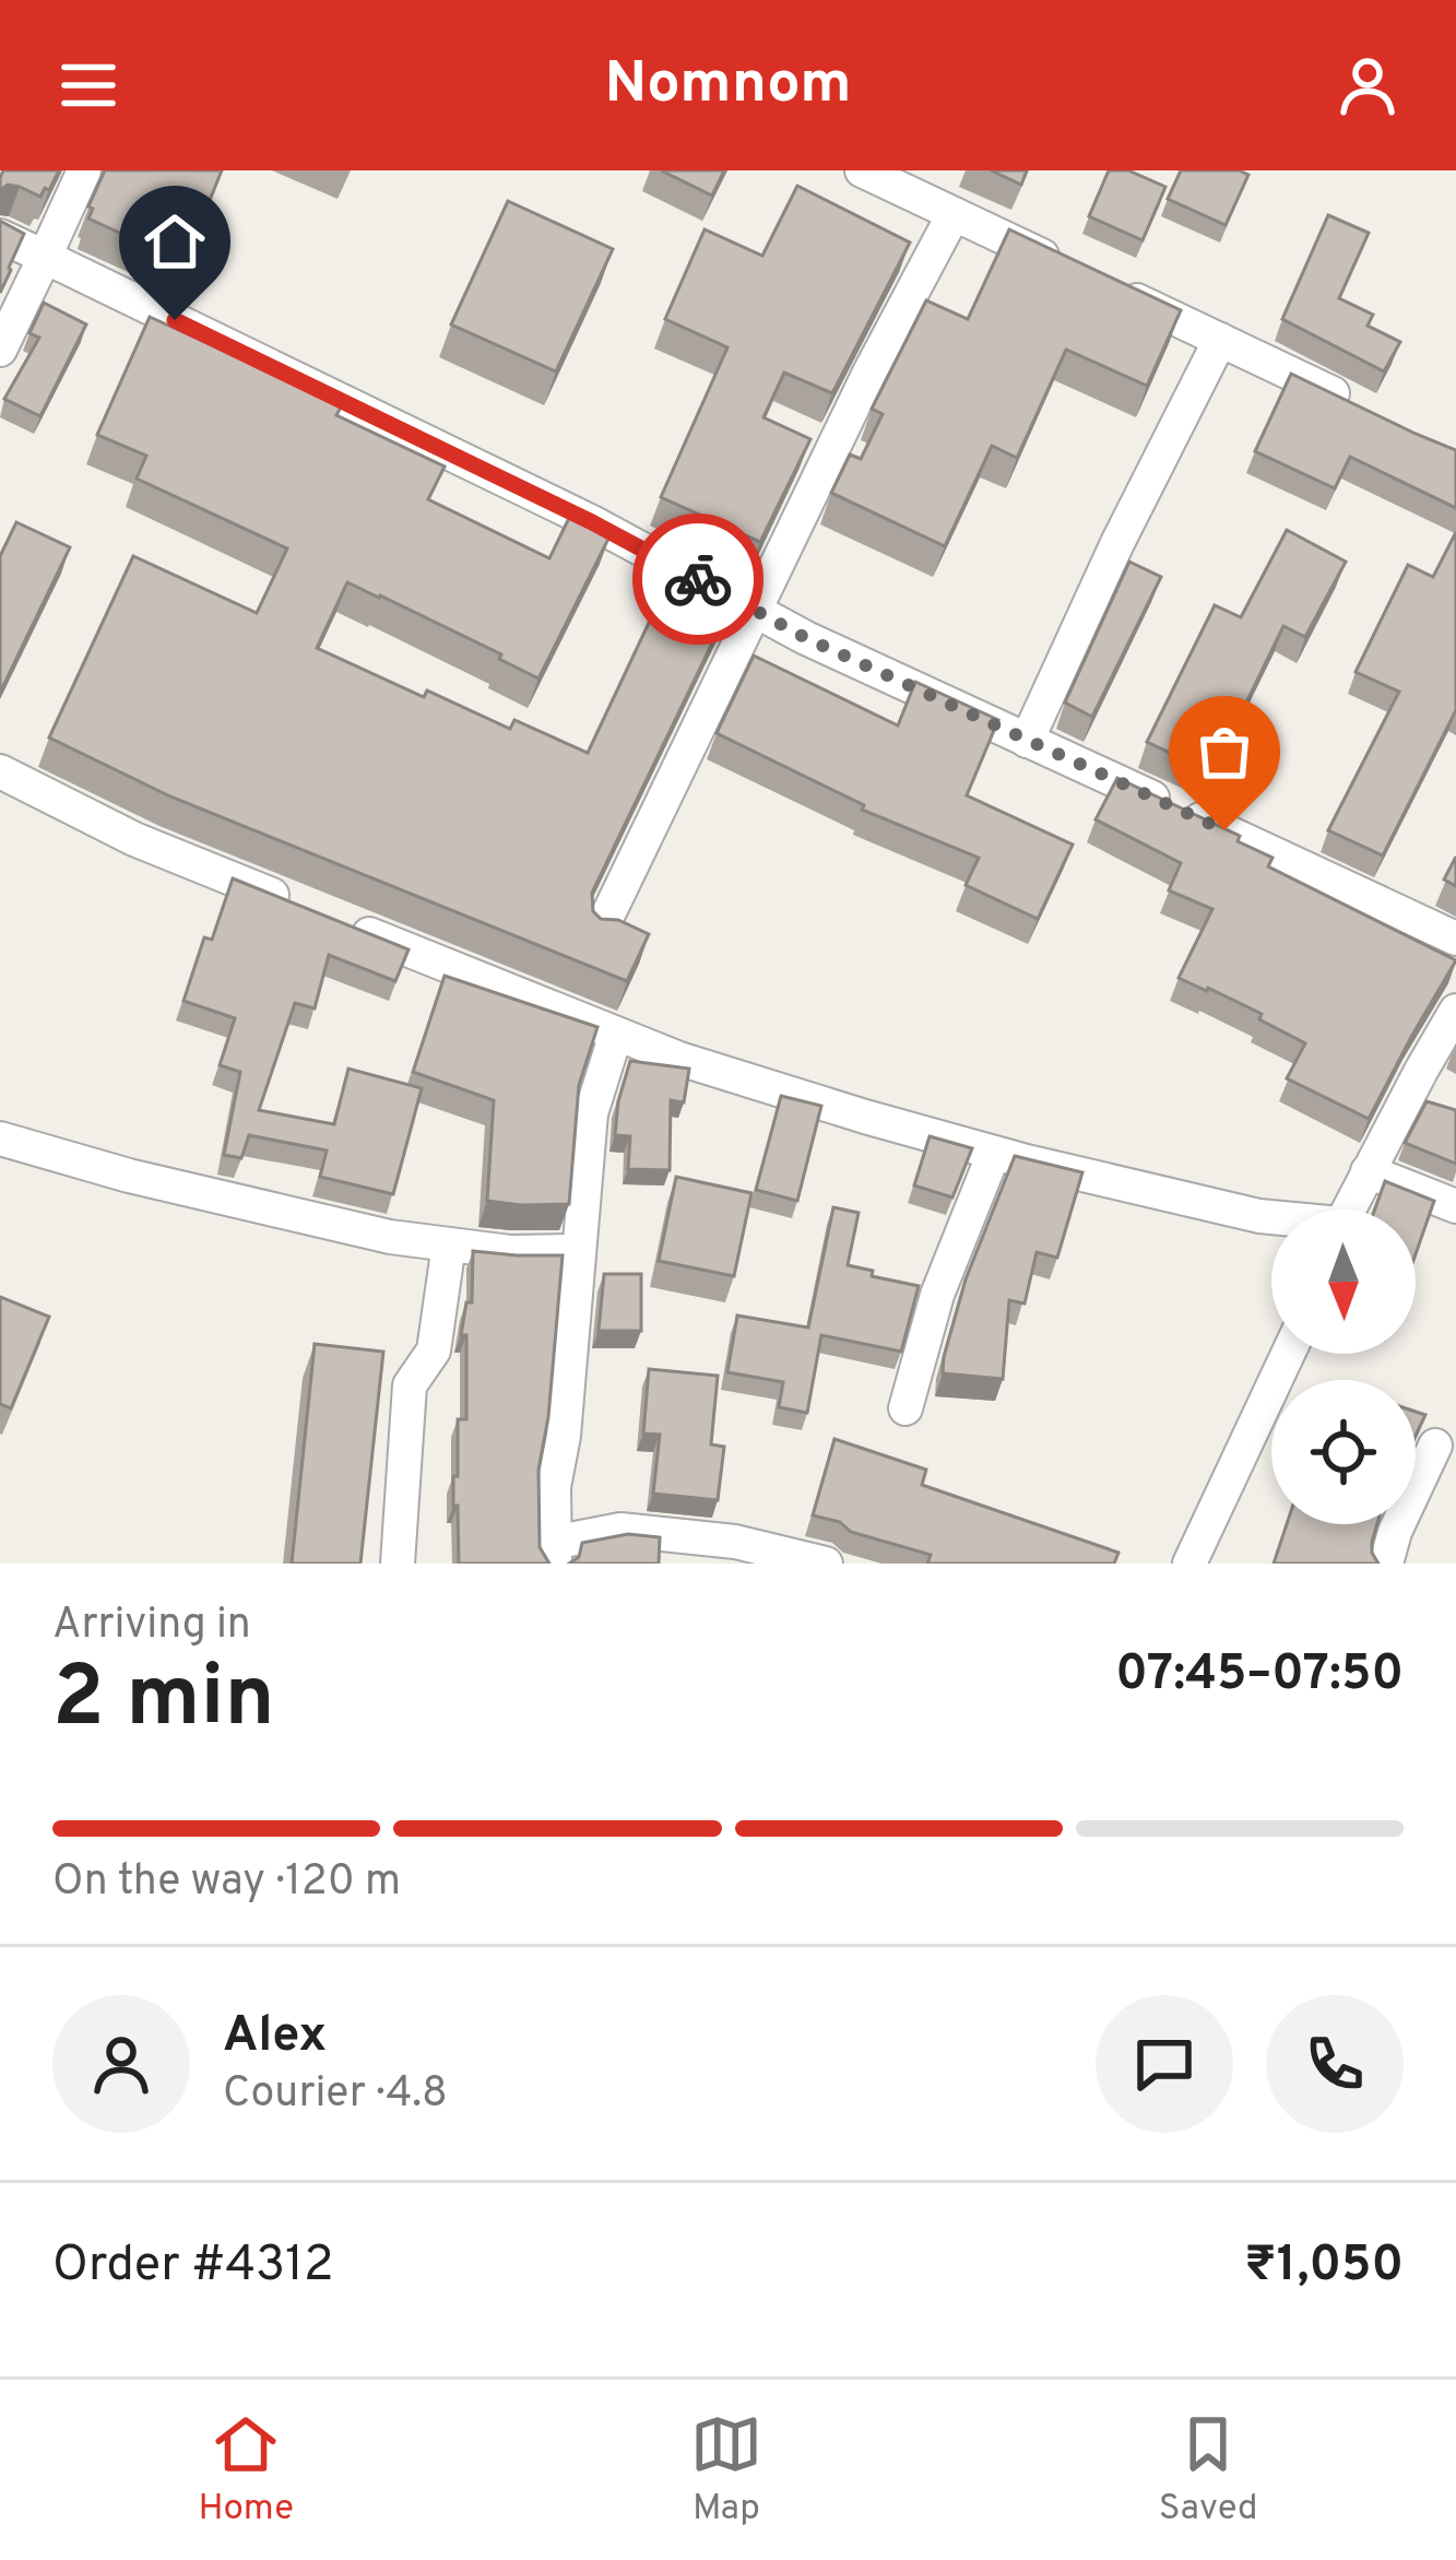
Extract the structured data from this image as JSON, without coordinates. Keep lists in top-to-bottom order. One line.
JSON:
{"north":"bottom","page":{"header":"Nomnom","heading":["2 min","Arriving in","07:45–07:50"],"panel":["Alex","Courier · 4.8","Order #4312","₹1,050"],"bar":"On the way · 120 m","tabs":["Home","Map","Saved"]}}
